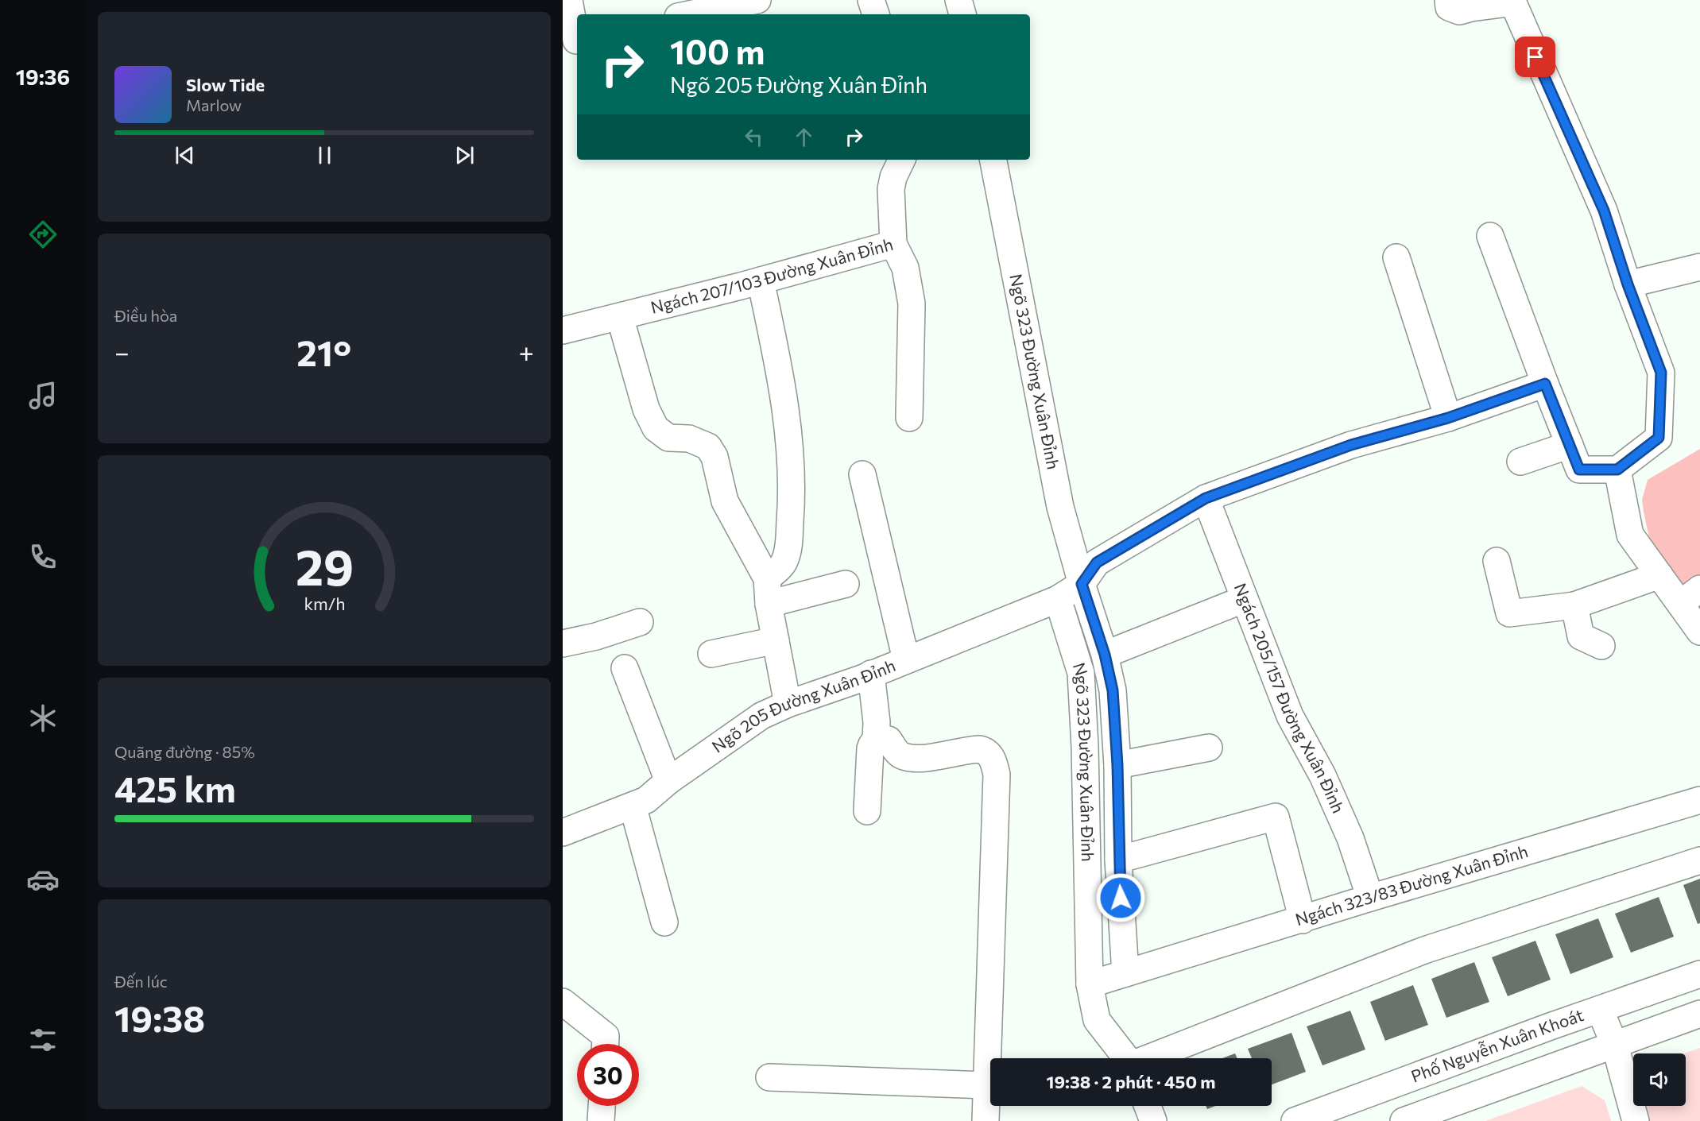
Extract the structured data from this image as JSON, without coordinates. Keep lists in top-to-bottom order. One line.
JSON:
{"streets":{"street":["Ngách 207/103 Đường Xuân Đỉnh","Ngõ 323 Đường Xuân Đỉnh","Ngách 205/157 Đường Xuân Đỉnh","Ngõ 205 Đường Xuân Đỉnh","Ngách 323/83 Đường Xuân Đỉnh","Phố Nguyễn Xuân Khoát"]},"crossings":[["Ngõ 323 Đường Xuân Đỉnh","Ngõ 205 Đường Xuân Đỉnh"],["Ngõ 323 Đường Xuân Đỉnh","Ngách 323/83 Đường Xuân Đỉnh"],["Ngách 205/157 Đường Xuân Đỉnh","Ngách 323/83 Đường Xuân Đỉnh"]],"page":{"tabs":"19:36","turn":["100 m","Ngõ 205 Đường Xuân Đỉnh"],"song":["Slow Tide","Marlow"],"tile":["Điều hòa",["Quãng đường · 85%","425 km"],["Đến lúc","19:38"]],"heat":["−","21°","+"],"limit":"30","trip":"19:38 · 2 phút · 450 m","gauge":["29","km/h"]}}
